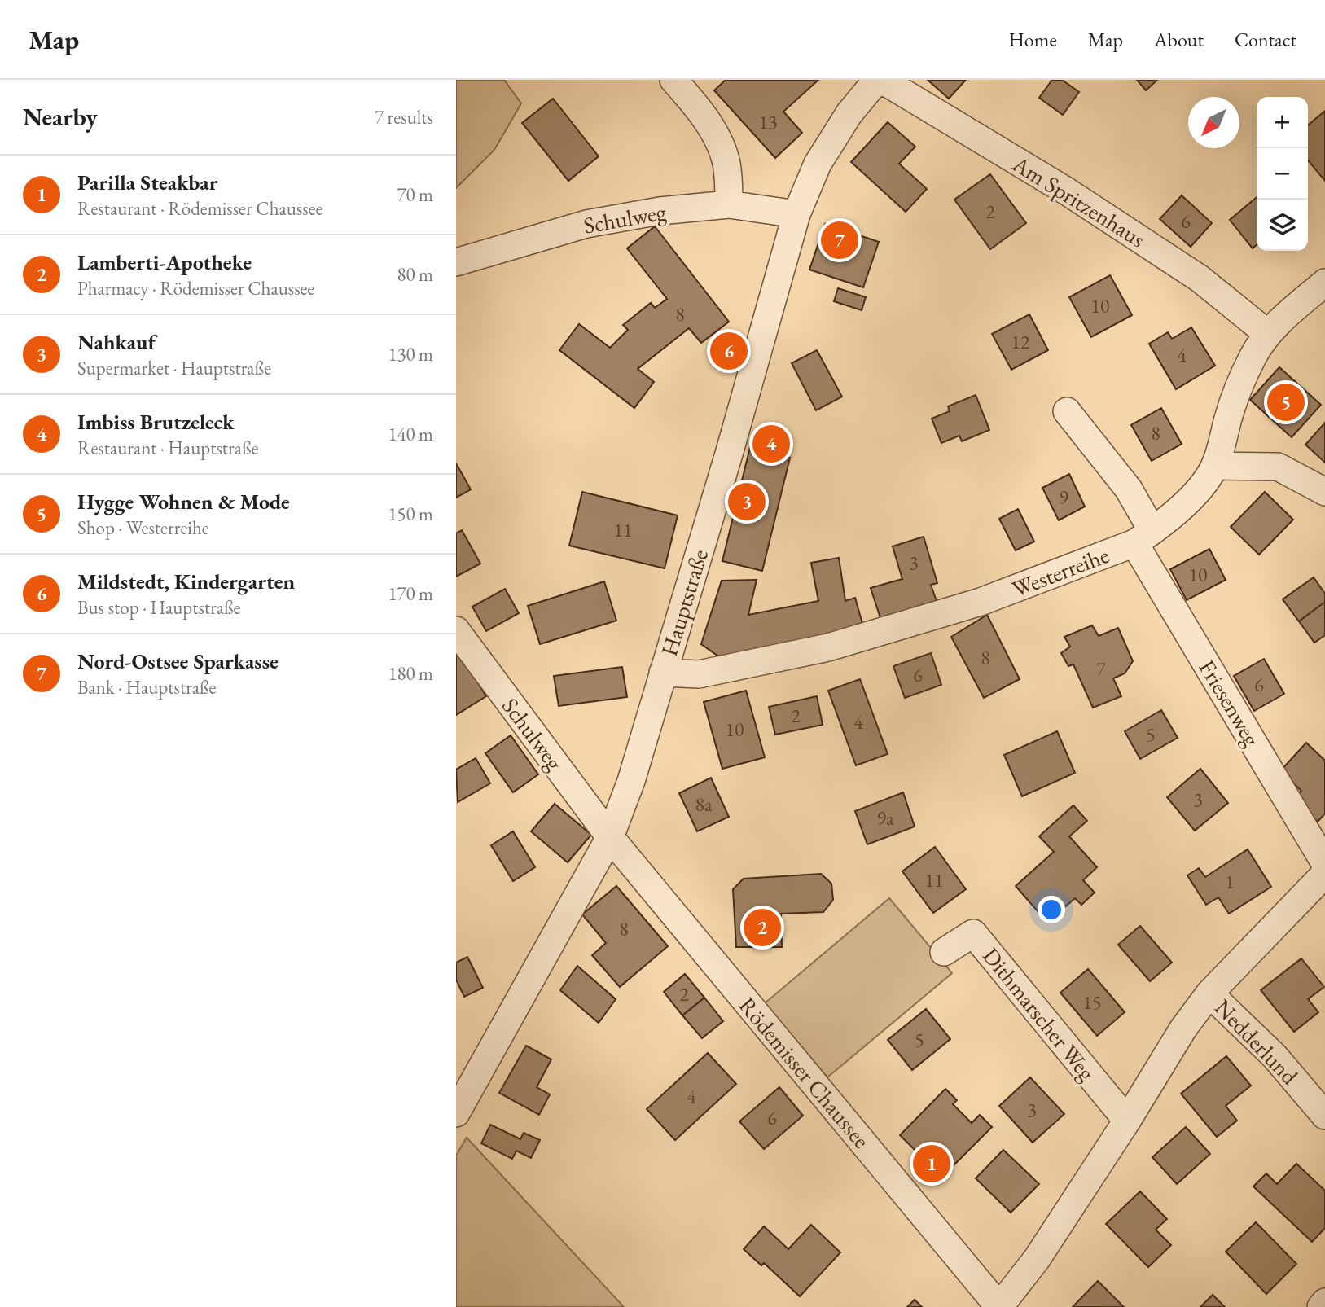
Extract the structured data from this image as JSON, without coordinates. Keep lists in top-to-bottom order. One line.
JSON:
{"streets":{"street":["Am Spritzenhaus","Schulweg","Westerreihe","Hauptstraße","Friesenweg","Dithmarscher Weg","Nedderlund","Rödemisser Chaussee"]},"crossings":[["Am Spritzenhaus","Westerreihe"],["Schulweg","Hauptstraße"],["Schulweg","Rödemisser Chaussee"],["Westerreihe","Hauptstraße"],["Westerreihe","Friesenweg"],["Hauptstraße","Rödemisser Chaussee"]],"house_numbers":["13","2","6","10","8","12","4","8","9","11","3","10","8","7","6","6","2","4","10","5","3","8a","9a","11","1","8","2","15","5","4","3","6"],"north":"bottom left","page":{"header":"Map","nav":["Home","Map","About","Contact"],"heading":["Nearby","7 results"],"map_buttons":["+","−"],"list":[{"mark":"1","name":"Parilla Steakbar","note":"Restaurant · Rödemisser Chaussee","value":"70 m"},{"mark":"2","name":"Lamberti-Apotheke","note":"Pharmacy · Rödemisser Chaussee","value":"80 m"},{"mark":"3","name":"Nahkauf","note":"Supermarket · Hauptstraße","value":"130 m"},{"mark":"4","name":"Imbiss Brutzeleck","note":"Restaurant · Hauptstraße","value":"140 m"},{"mark":"5","name":"Hygge Wohnen & Mode","note":"Shop · Westerreihe","value":"150 m"},{"mark":"6","name":"Mildstedt, Kindergarten","note":"Bus stop · Hauptstraße","value":"170 m"},{"mark":"7","name":"Nord-Ostsee Sparkasse","note":"Bank · Hauptstraße","value":"180 m"}],"pins":["7","6","5","4","3","2","1"]}}
